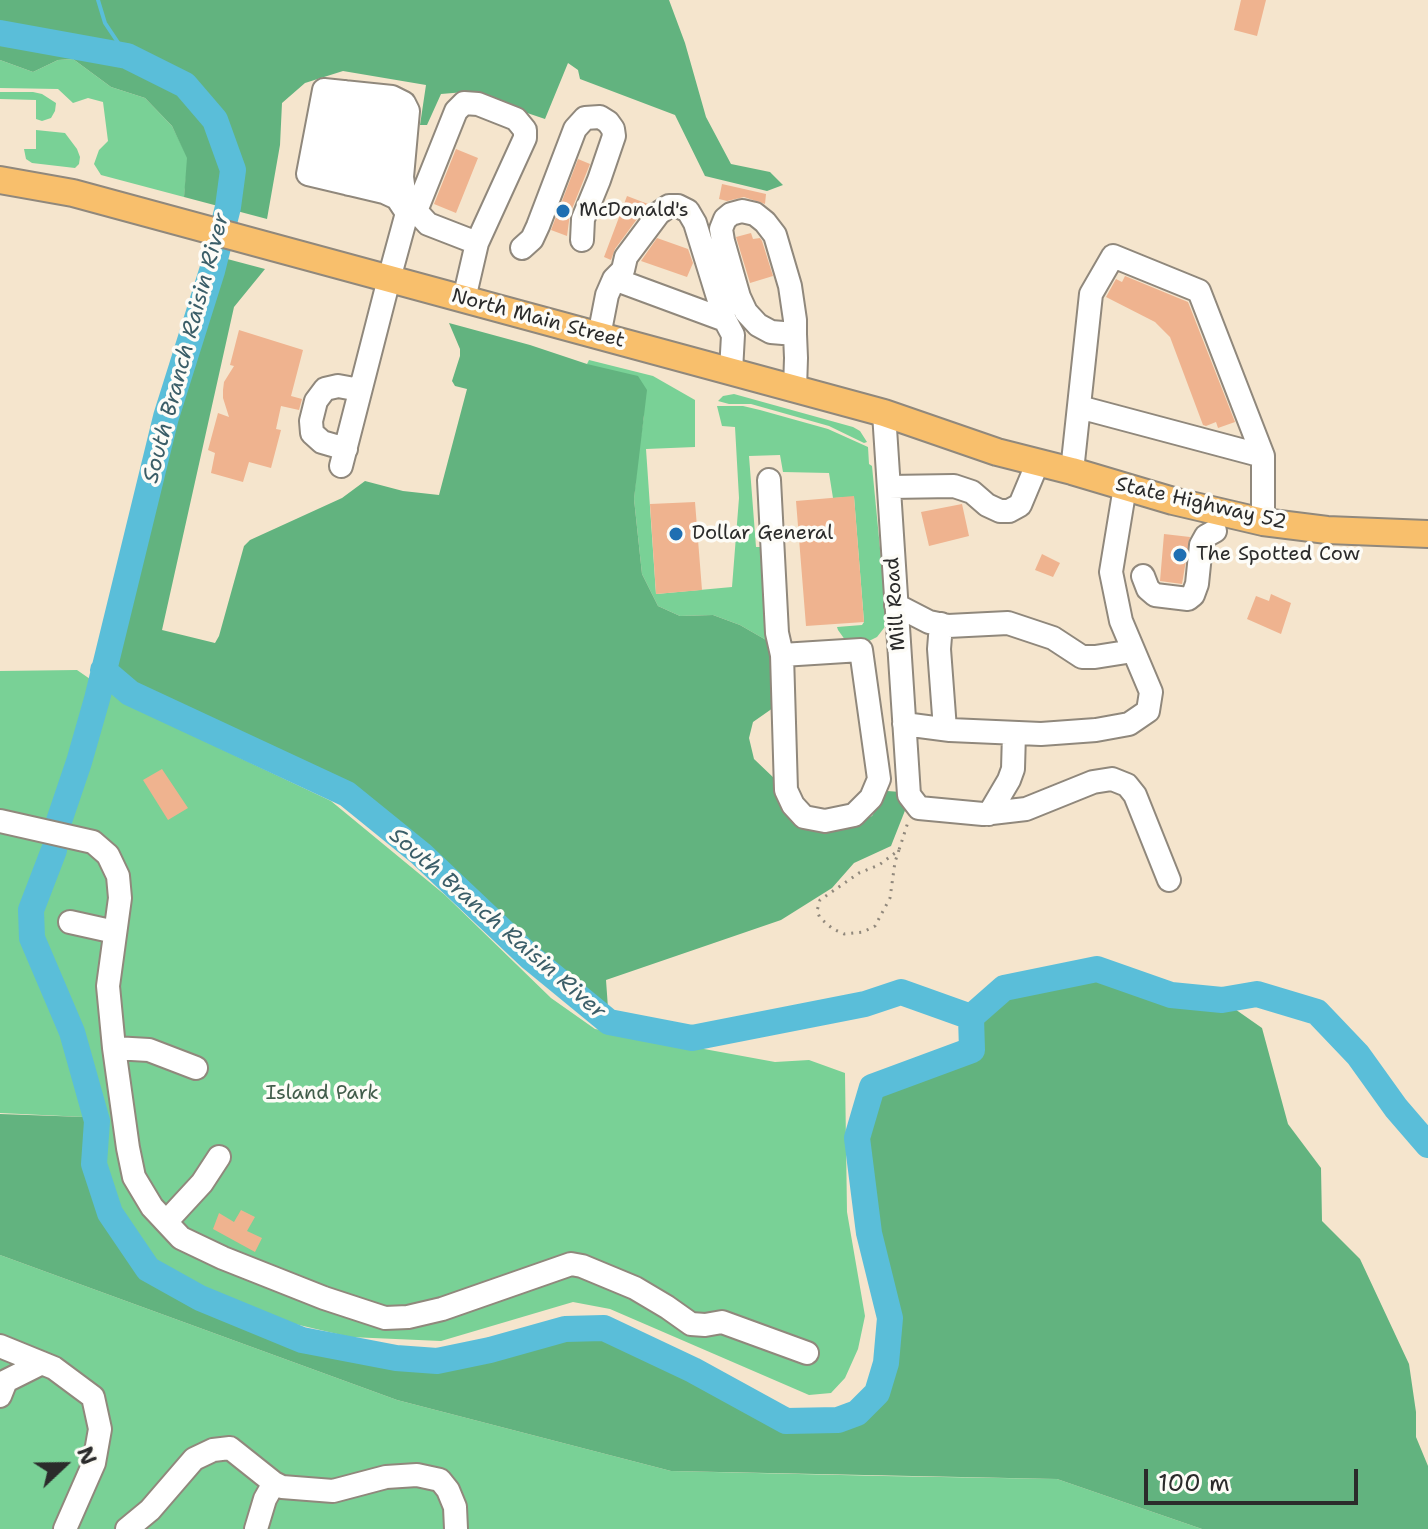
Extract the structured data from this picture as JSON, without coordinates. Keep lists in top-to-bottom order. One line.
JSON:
{"streets":{"main road":["North Main Street","State Highway 52"],"street":["Mill Road"]},"crossings":[["North Main Street","State Highway 52"],["North Main Street","Mill Road"]],"water":["South Branch Raisin River"],"parks":["Island Park"],"places":["McDonald's","Dollar General","The Spotted Cow"],"scale_bar":"100 m","north":"right"}
